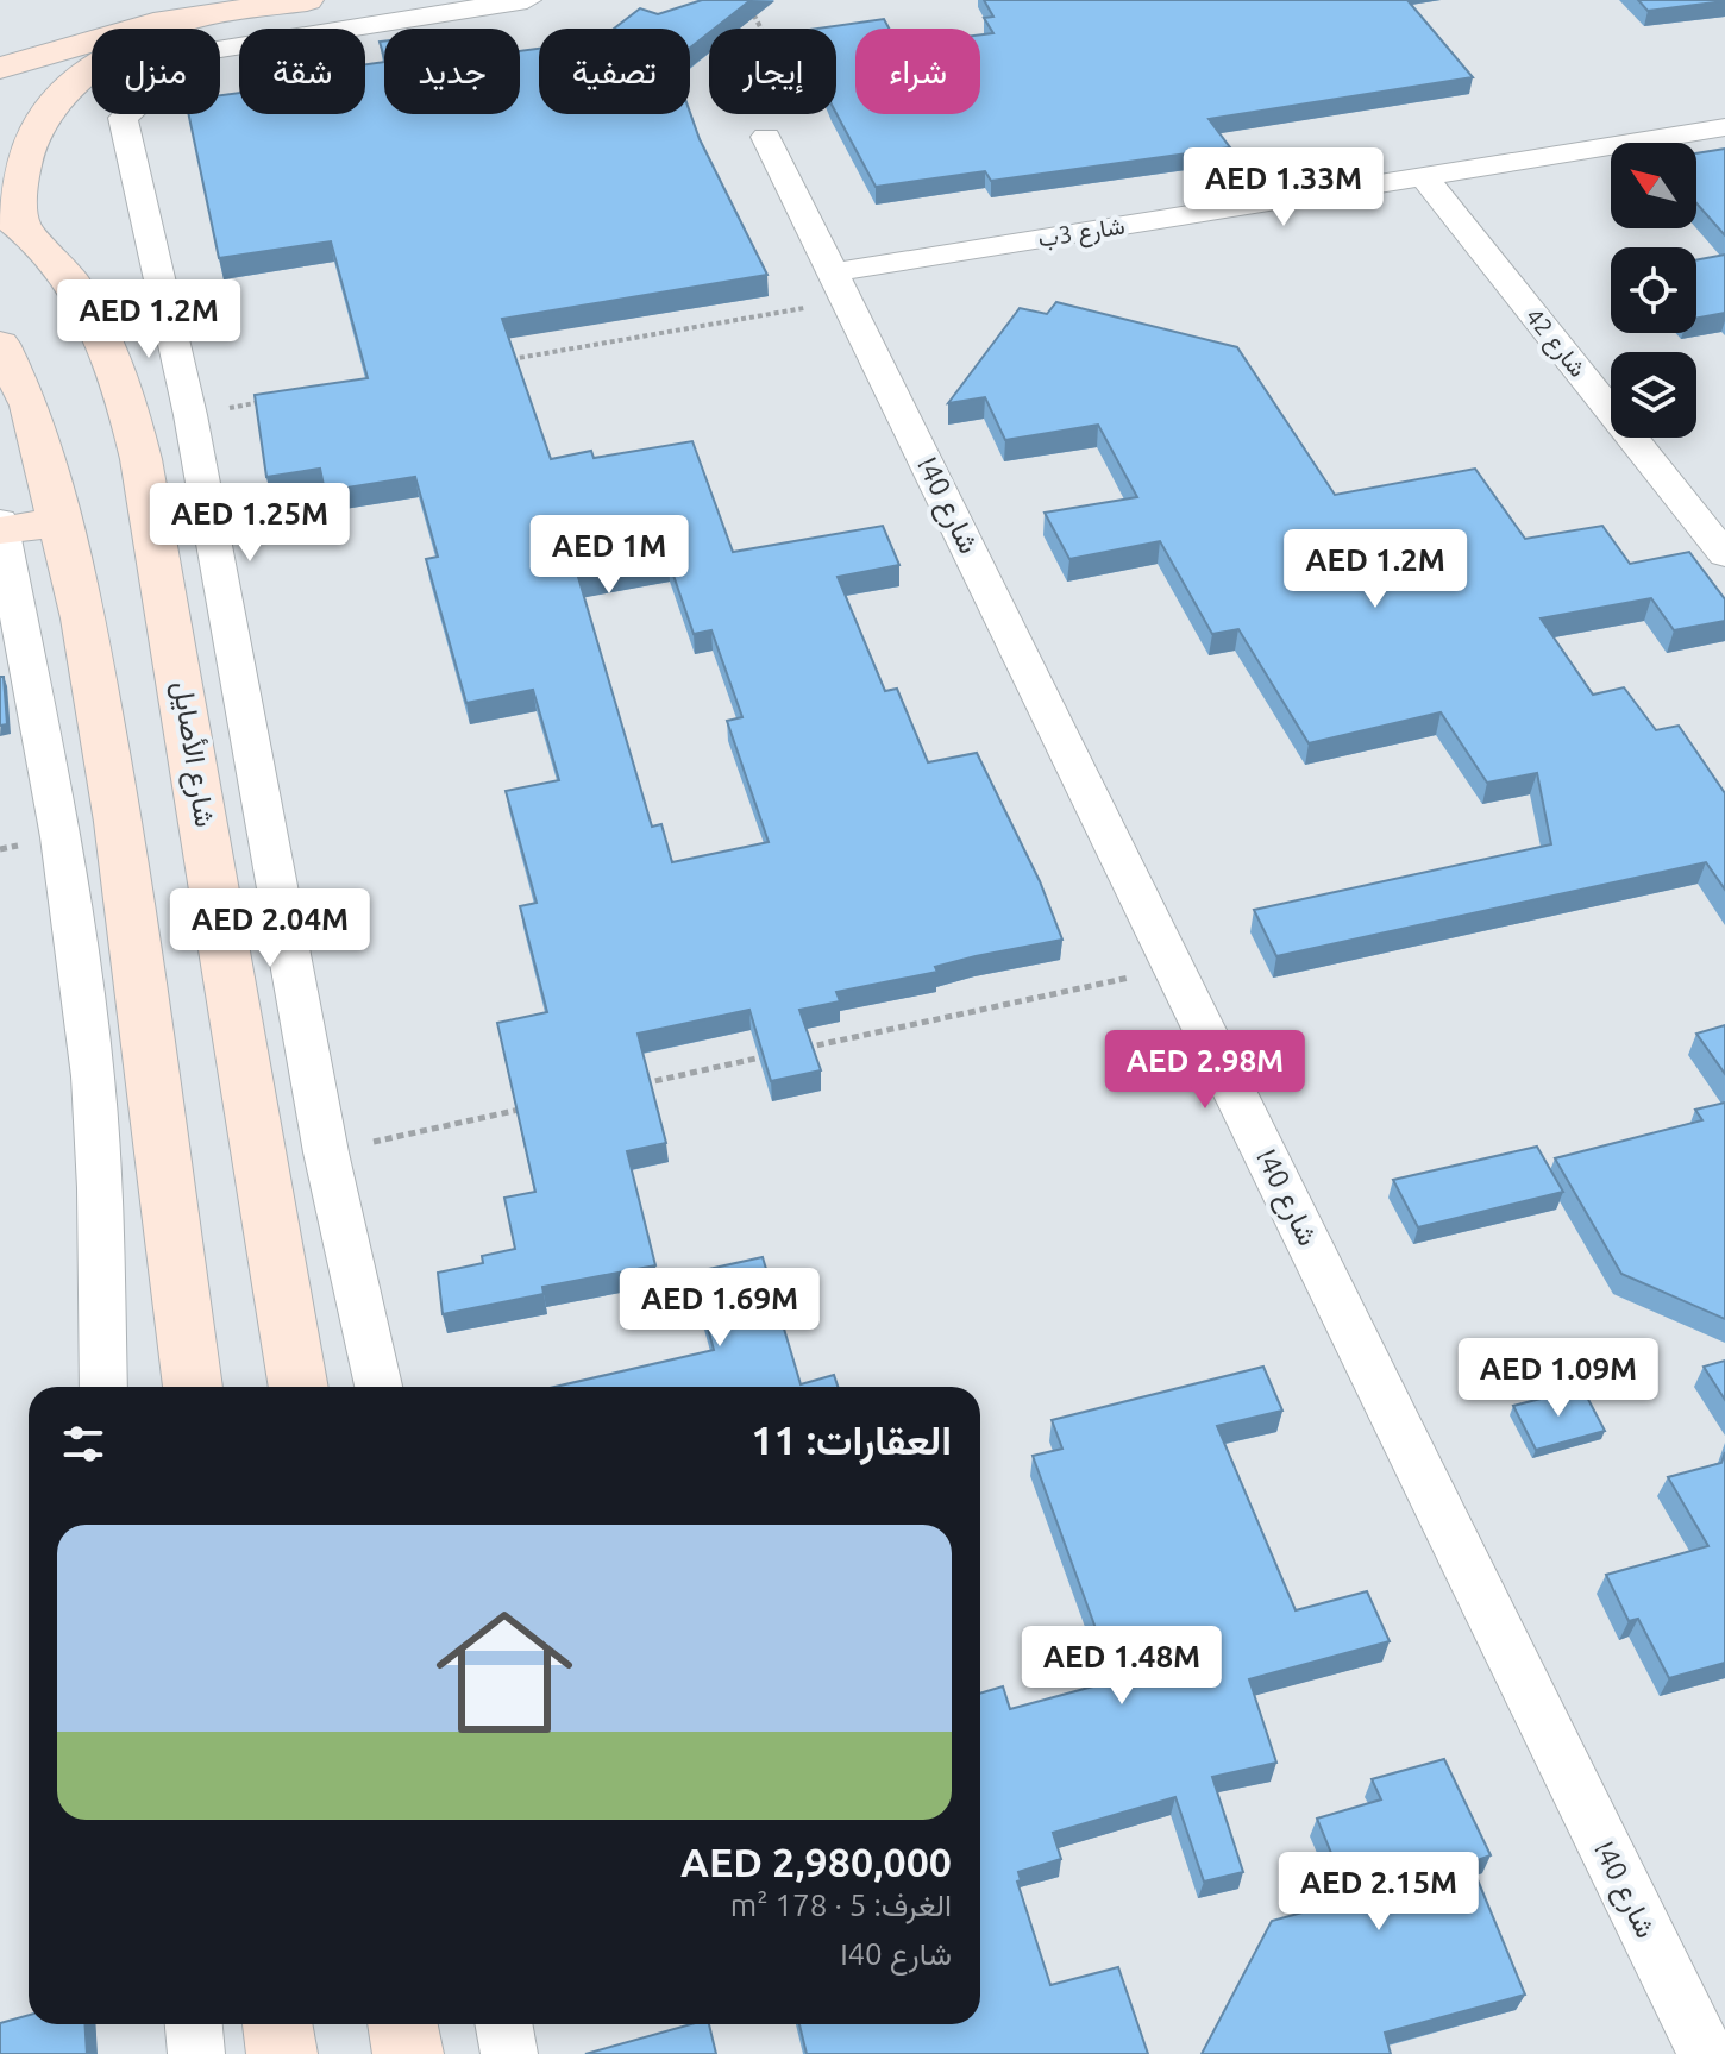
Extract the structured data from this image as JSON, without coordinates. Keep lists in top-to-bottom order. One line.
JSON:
{"streets":{"street":["شارع 3ب","شارع 42","شارع 40ا","شارع الأصايل"]},"crossings":[["شارع 3ب","شارع 42"],["شارع 3ب","شارع 40ا"]],"north":"top left","page":{"chip":["شراء","إيجار","تصفية","جديد","شقة","منزل"],"price":["AED 1.33M","AED 1.2M","AED 1.25M","AED 1M","AED 1.2M","AED 2.04M","AED 2.98M","AED 1.69M","AED 1.09M","AED 1.48M","AED 2.15M"],"heading":"العقارات: 11","list":[{"name":"AED 2,980,000","note":"الغرف: 5 · 178 m² · شارع 40ا"}]}}
